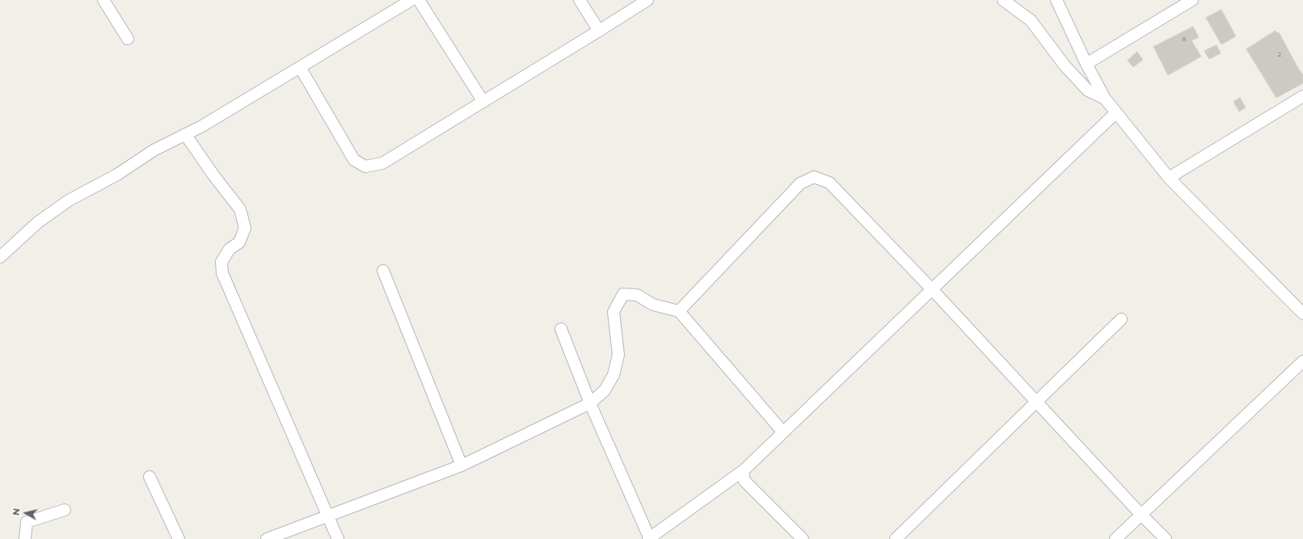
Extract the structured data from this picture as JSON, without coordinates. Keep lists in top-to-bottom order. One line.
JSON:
{"house_numbers":["8","2"],"north":"left"}
